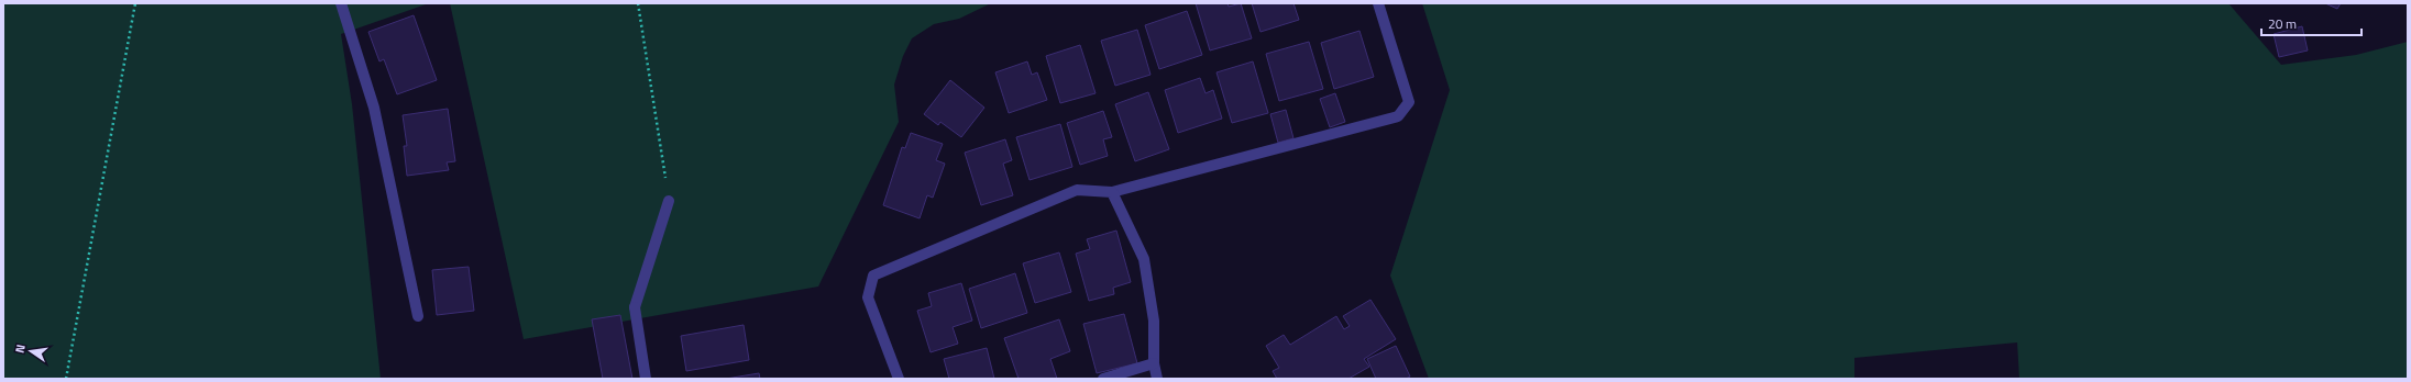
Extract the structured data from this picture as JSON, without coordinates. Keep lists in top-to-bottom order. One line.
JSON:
{"scale_bar":"20 m","north":"left"}
